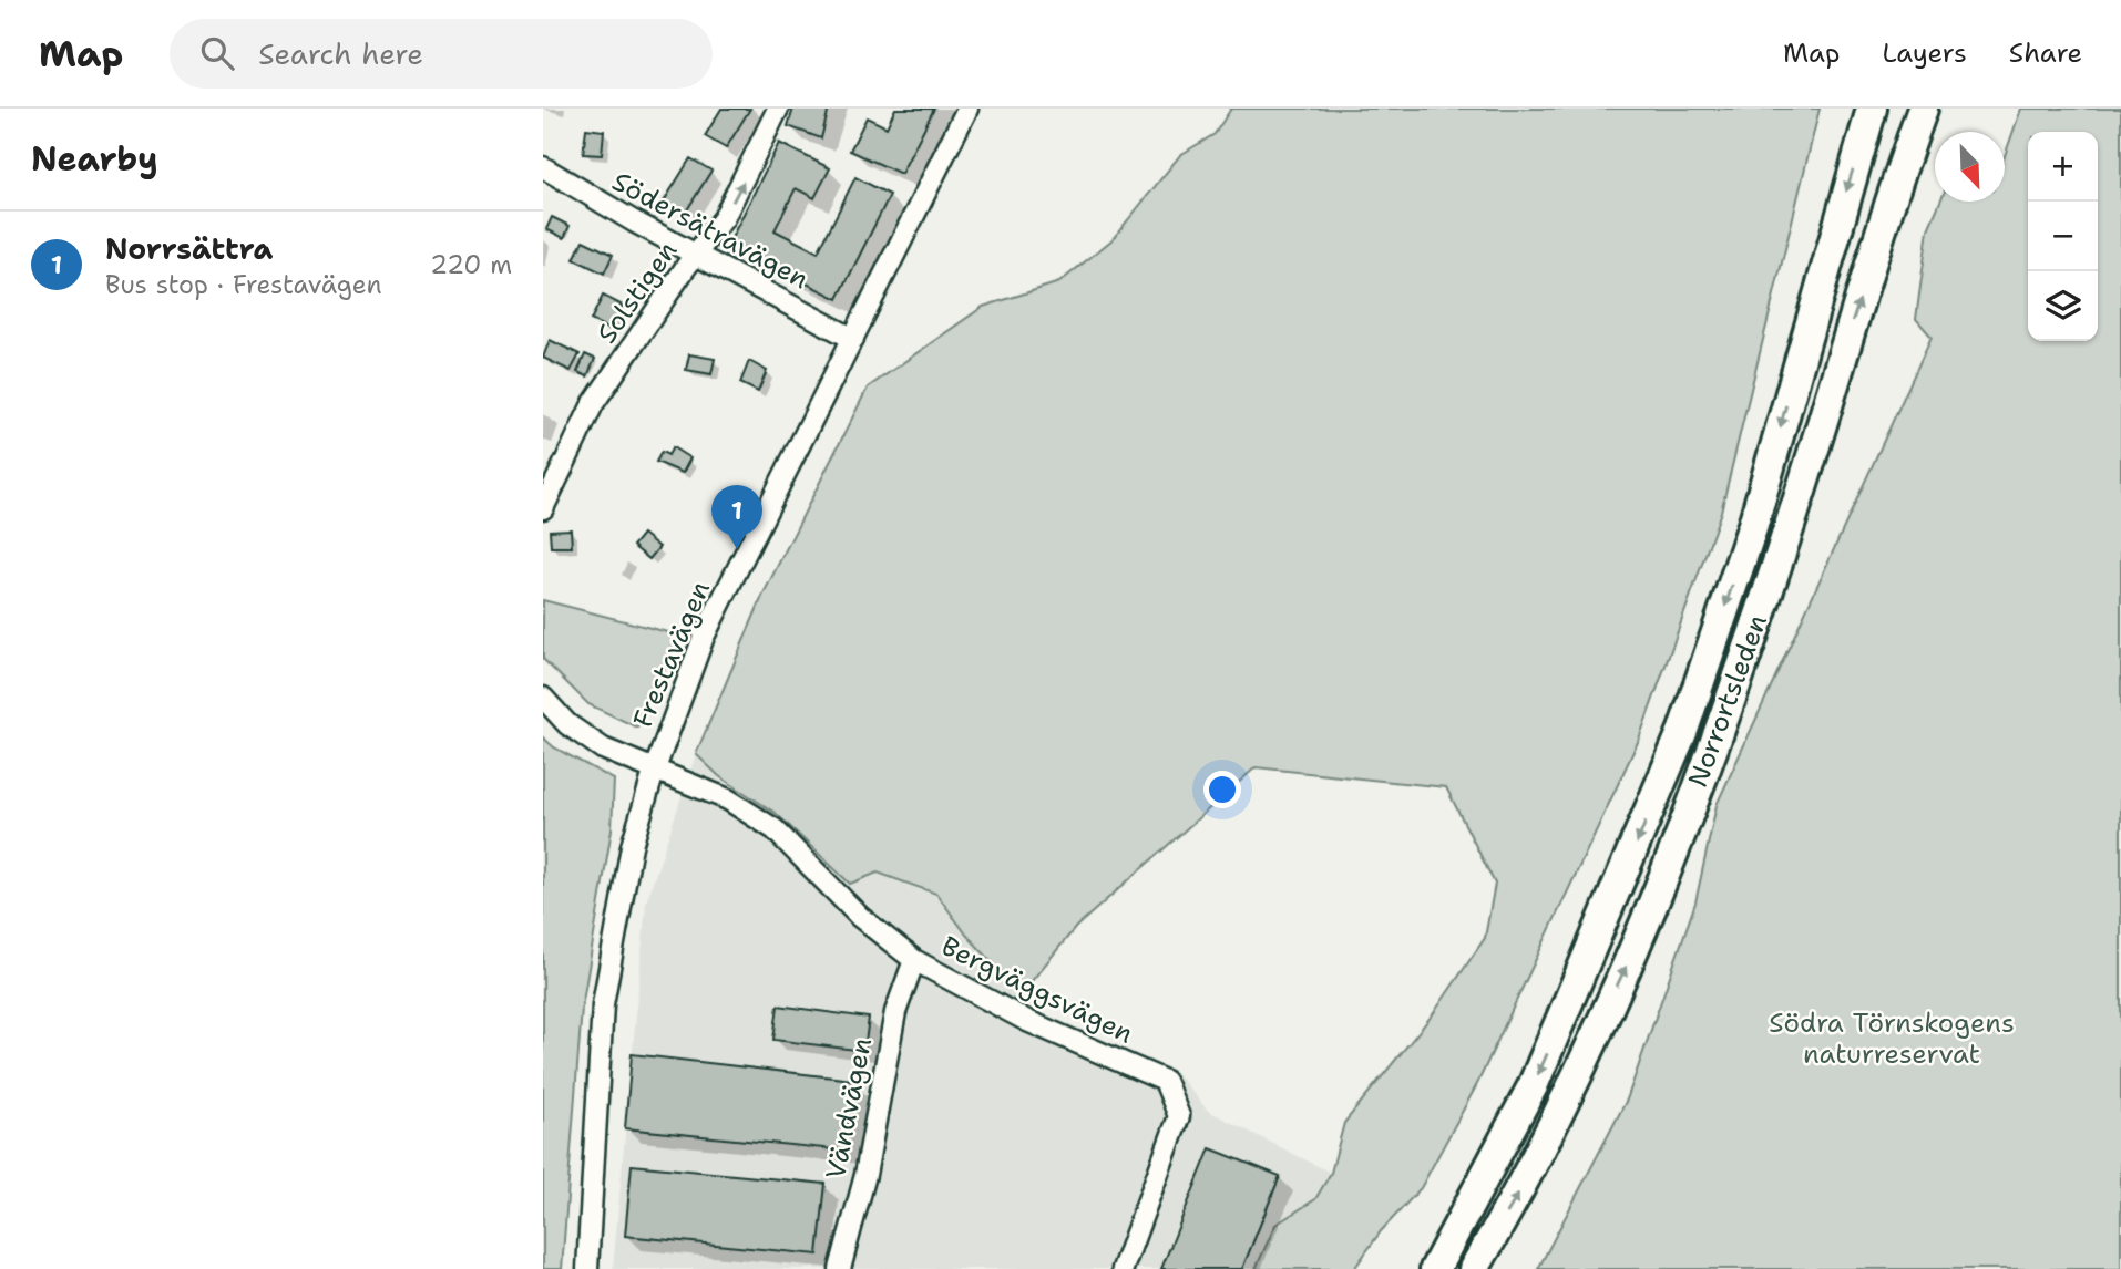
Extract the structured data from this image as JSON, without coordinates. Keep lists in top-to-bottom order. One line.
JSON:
{"streets":{"highway":["Norrortsleden"],"street":["Södersätravägen","Solstigen","Frestavägen","Bergväggsvägen","Vändvägen"]},"crossings":[["Södersätravägen","Solstigen"],["Södersätravägen","Frestavägen"],["Frestavägen","Bergväggsvägen"],["Bergväggsvägen","Vändvägen"]],"one_way":["Solstigen"],"parks":["Södra Törnskogens naturreservat"],"north":"bottom right","page":{"header":"Map","search":"Search here","nav":["Map","Layers","Share"],"heading":"Nearby","map_buttons":["+","−"],"list":[{"mark":"1","name":"Norrsättra","note":"Bus stop · Frestavägen","value":"220 m"}],"pins":"1"}}
